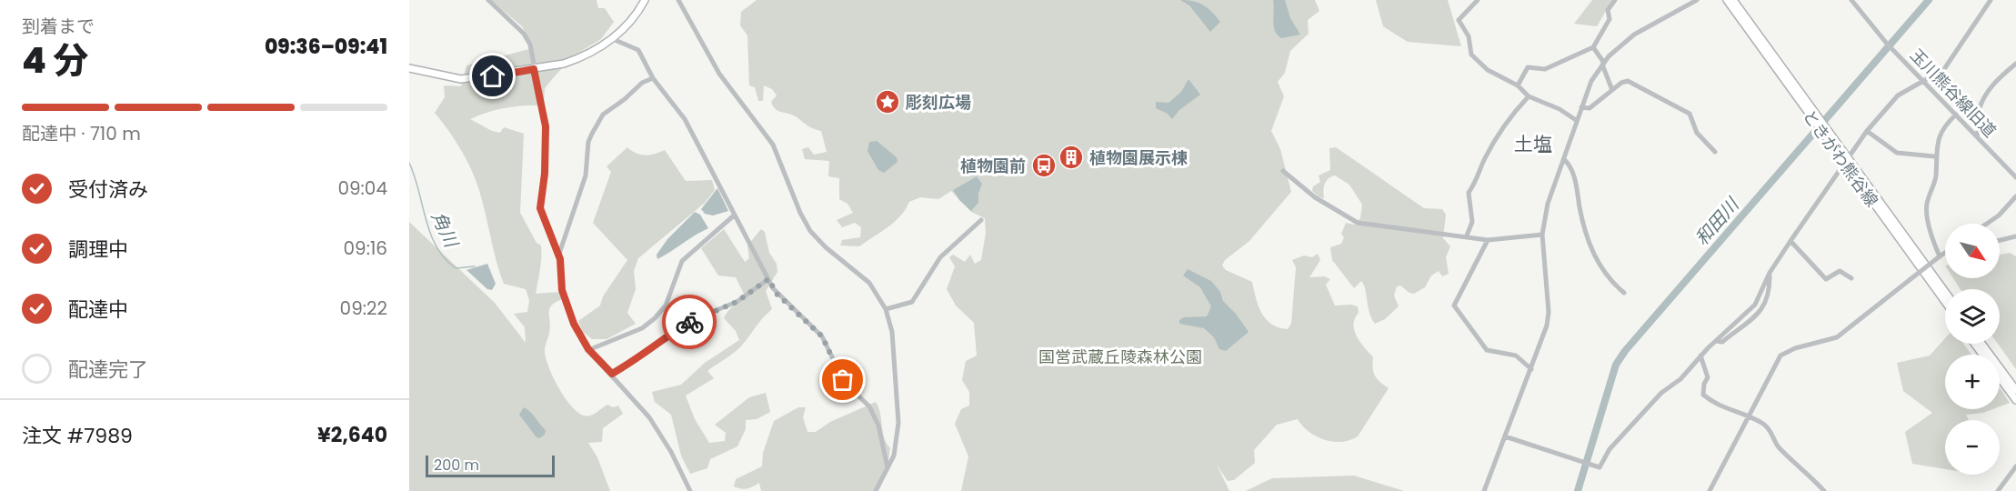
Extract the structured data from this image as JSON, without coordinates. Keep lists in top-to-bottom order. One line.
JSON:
{"streets":{"main road":["ときがわ熊谷線"],"street":["玉川熊谷線旧道"]},"districts":["土塩"],"water":["和田川","角川"],"parks":["国営武蔵丘陵森林公園"],"places":{"place":["彫刻広場"],"building":["植物園展示棟"],"bus stop":["植物園前"]},"scale_bar":"200 m","north":"bottom right","page":{"heading":["4 分","到着まで","09:36–09:41"],"panel":["注文 #7989","¥2,640"],"bar":"配達中 · 710 m","list":[["受付済み","09:04"],["調理中","09:16"],["配達中","09:22"],"配達完了"],"map_buttons":["+","−"],"scale":"200 m"}}
